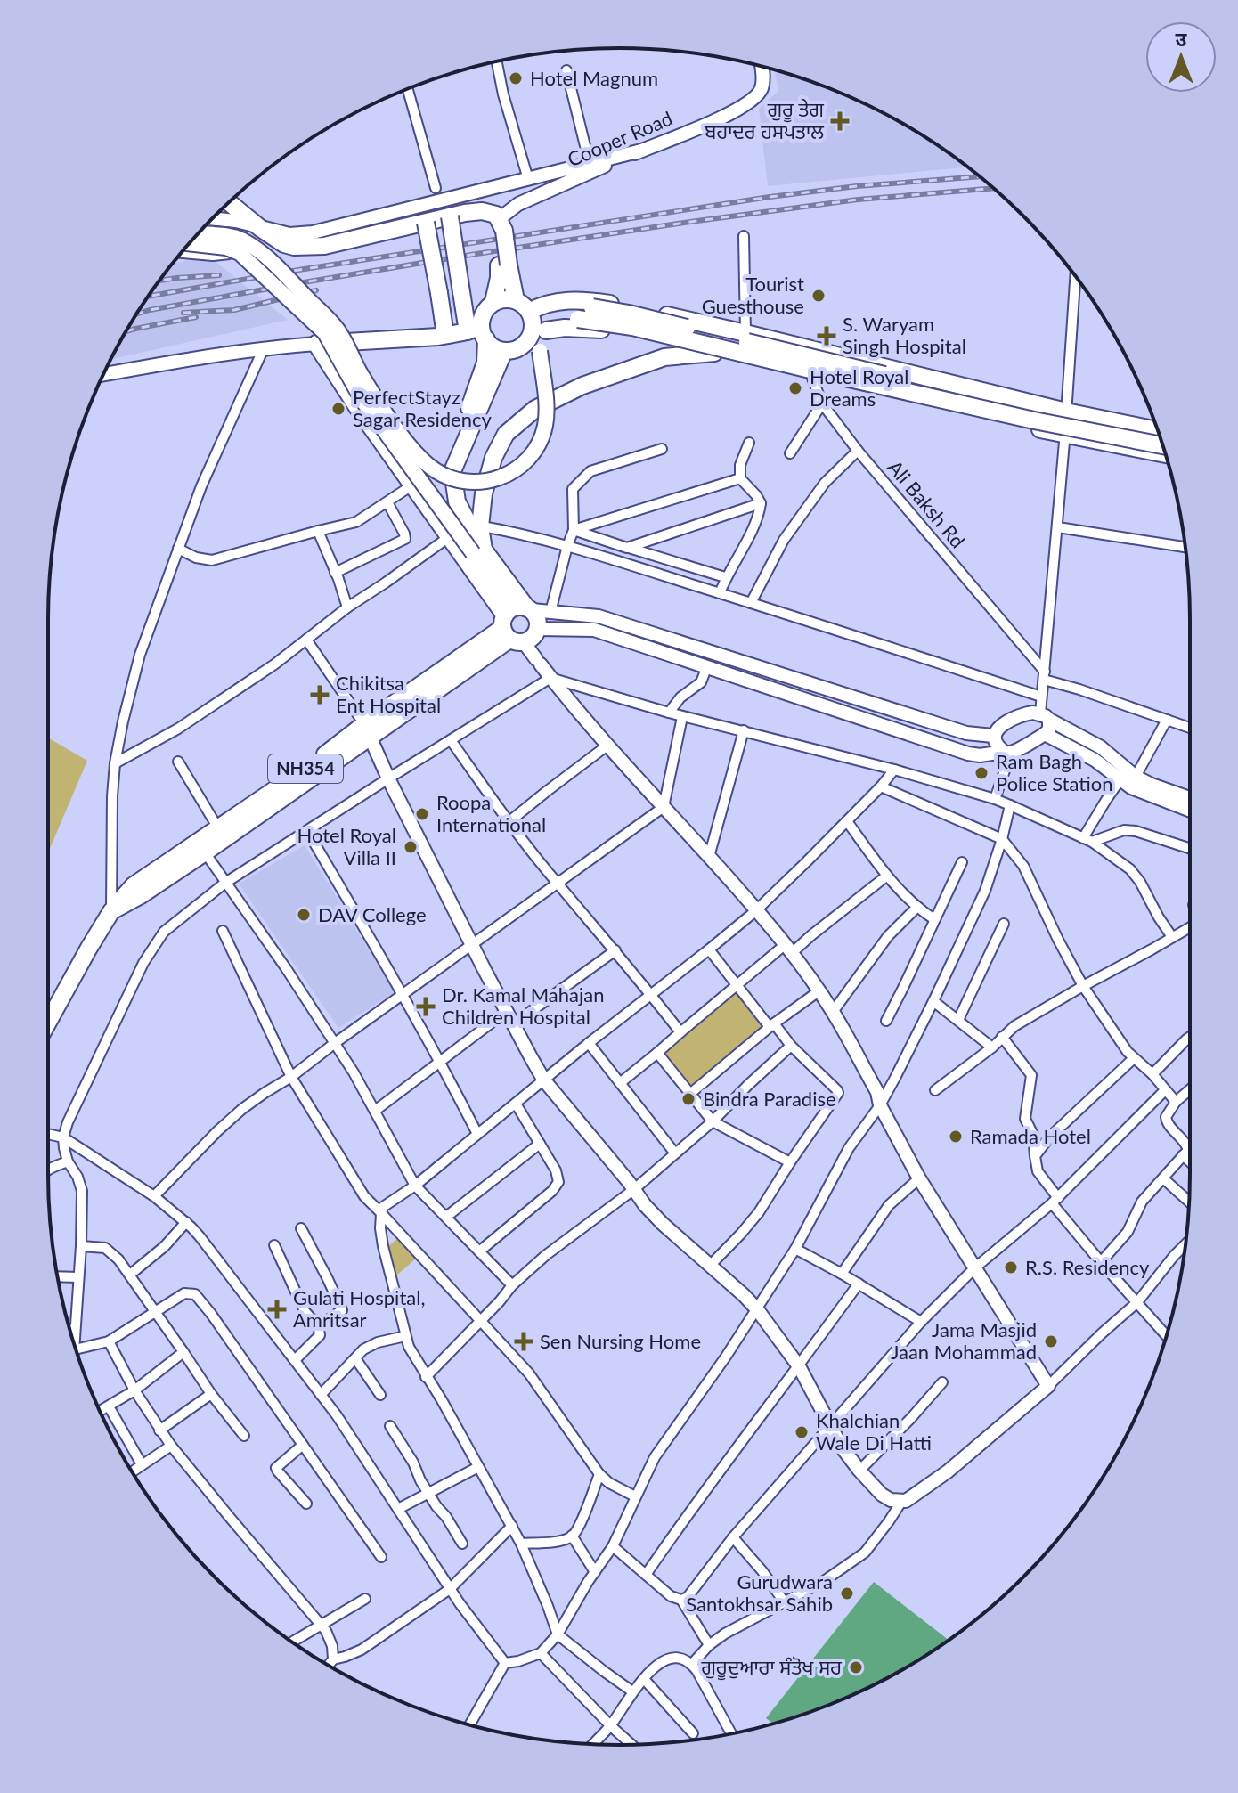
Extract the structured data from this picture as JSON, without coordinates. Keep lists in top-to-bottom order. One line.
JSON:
{"streets":{"highway":["NH354"],"main road":["Cooper Road"],"street":["Ali Baksh Rd"]},"places":{"other":["Hotel Magnum","Tourist Guesthouse","Hotel Royal Dreams","PerfectStayz Sagar Residency","Ram Bagh Police Station","Roopa International","Hotel Royal Villa II","DAV College","Bindra Paradise","Ramada Hotel","R.S. Residency","Jama Masjid Jaan Mohammad","Khalchian Wale Di Hatti","Gurudwara Santokhsar Sahib","ਗੁਰੂਦੁਆਰਾ ਸੰਤੋਖ ਸਰ"],"health":["ਗੁਰੂ ਤੇਗ ਬਹਾਦਰ ਹਸਪਤਾਲ","S. Waryam Singh Hospital","Chikitsa Ent Hospital","Dr. Kamal Mahajan Children Hospital","Gulati Hospital, Amritsar","Sen Nursing Home"]},"north":"top"}
